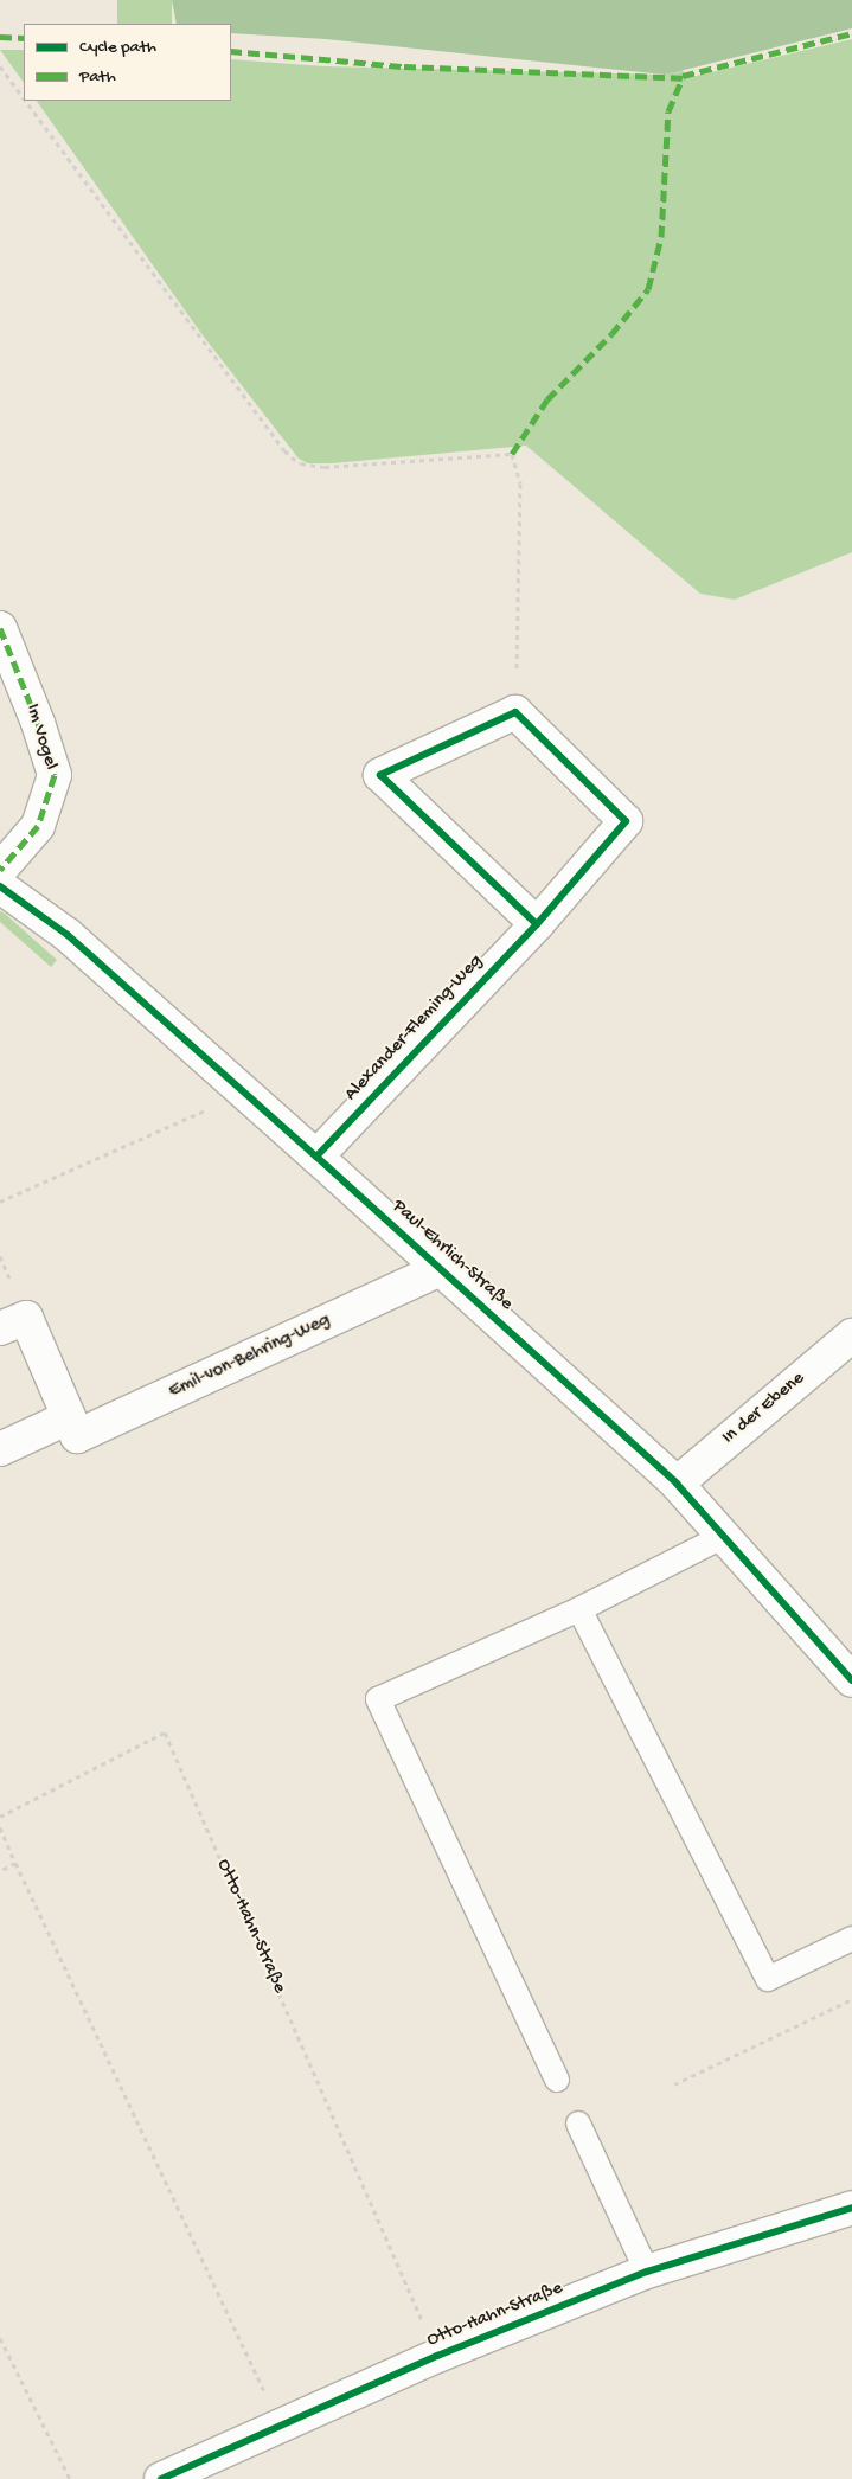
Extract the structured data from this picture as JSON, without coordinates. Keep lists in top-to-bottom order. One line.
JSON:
{"streets":{"street":["Im Vogel","Alexander-Fleming-Weg","Paul-Ehrlich-Straße","Emil-von-Behring-Weg","In der Ebene","Otto-Hahn-Straße"]},"crossings":[["Alexander-Fleming-Weg","Paul-Ehrlich-Straße"],["Paul-Ehrlich-Straße","Emil-von-Behring-Weg"],["Paul-Ehrlich-Straße","In der Ebene"]],"legend":["Cycle path","Path"]}
